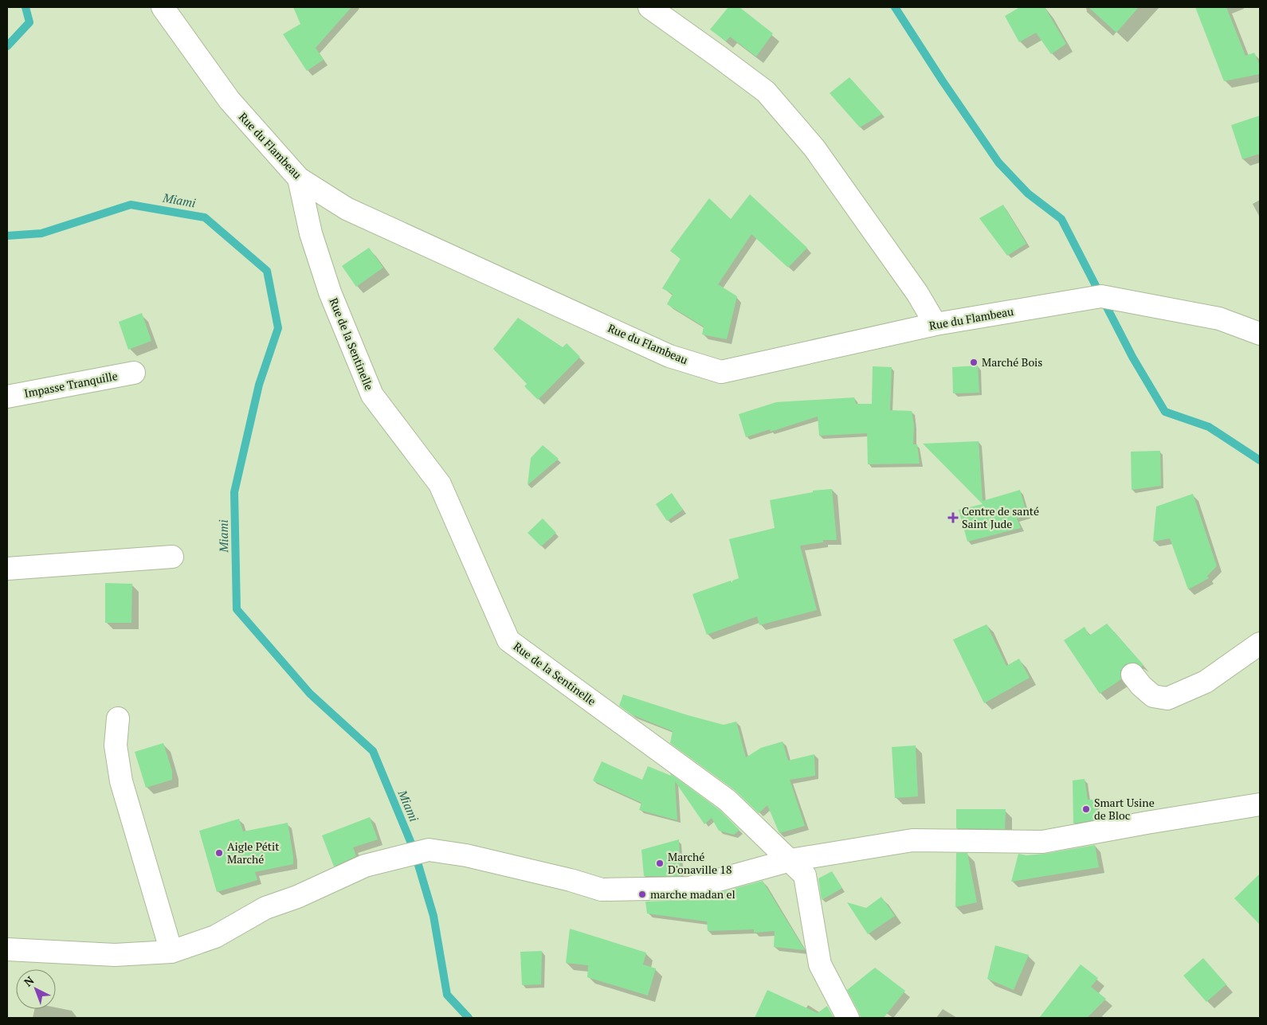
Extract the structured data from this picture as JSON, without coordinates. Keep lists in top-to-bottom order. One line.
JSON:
{"streets":{"street":["Rue du Flambeau","Rue de la Sentinelle","Impasse Tranquille"]},"crossings":[["Rue du Flambeau","Rue de la Sentinelle"]],"water":["Miami"],"places":{"other":["Marché Bois","Smart Usine de Bloc","Aigle Pétit Marché","Marché D'onaville 18","marche madan el"],"health":["Centre de santé Saint Jude"]},"north":"top left"}
